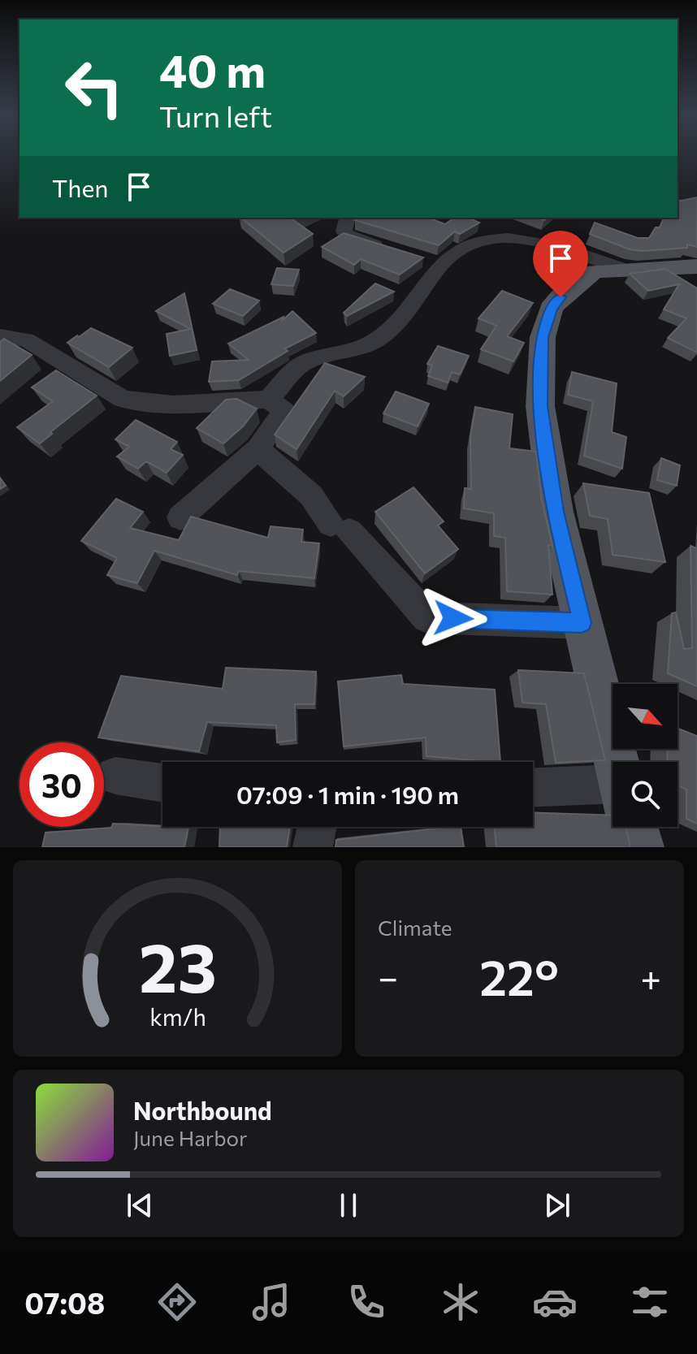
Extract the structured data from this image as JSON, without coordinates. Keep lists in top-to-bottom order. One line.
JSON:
{"north":"bottom right","page":{"turn":["40 m","Turn left"],"then":"Then","limit":"30","trip":"07:09 · 1 min · 190 m","tile":"Climate","heat":["−","22°","+"],"song":["Northbound","June Harbor"],"tabs":"07:08","gauge":["23","km/h"]}}
